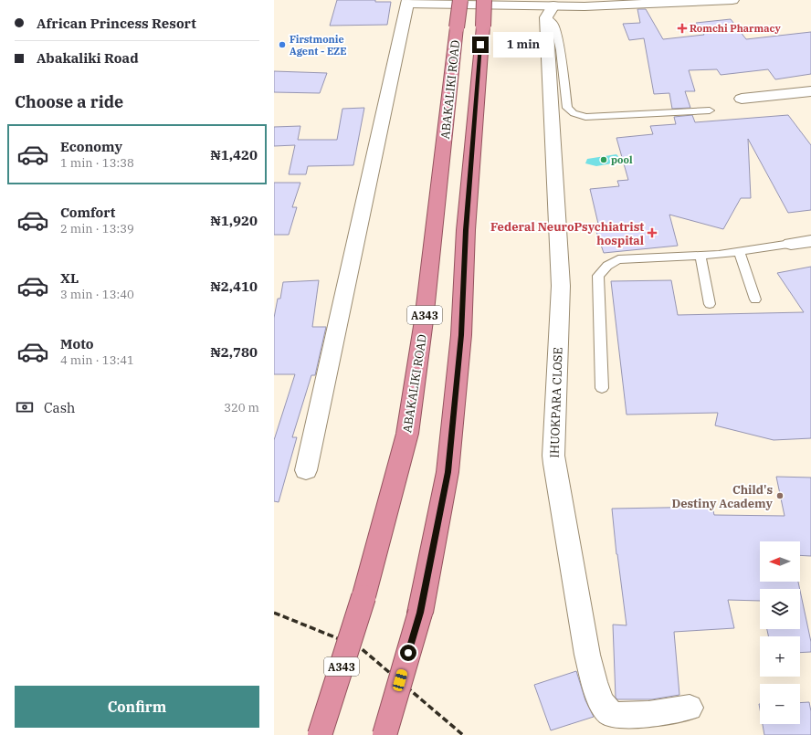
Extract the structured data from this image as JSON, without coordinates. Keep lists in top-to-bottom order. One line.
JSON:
{"streets":{"highway":["ABAKALIKI ROAD","A343"],"street":["IHUOKPARA CLOSE"]},"places":{"health":["Romchi Pharmacy","Federal NeuroPsychiatrist hospital"],"other":["Firstmonie Agent - EZE","pool","Child's Destiny Academy"]},"north":"left","page":{"banner":["African Princess Resort","Abakaliki Road"],"bubble":"1 min","heading":"Choose a ride","list":[{"name":"Economy","note":"1 min · 13:38","value":"₦1,420"},{"name":"Comfort","note":"2 min · 13:39","value":"₦1,920"},{"name":"XL","note":"3 min · 13:40","value":"₦2,410"},{"name":"Moto","note":"4 min · 13:41","value":"₦2,780"}],"pay":["Cash","320 m"],"map_buttons":["+","−"],"buttons":"Confirm"}}
